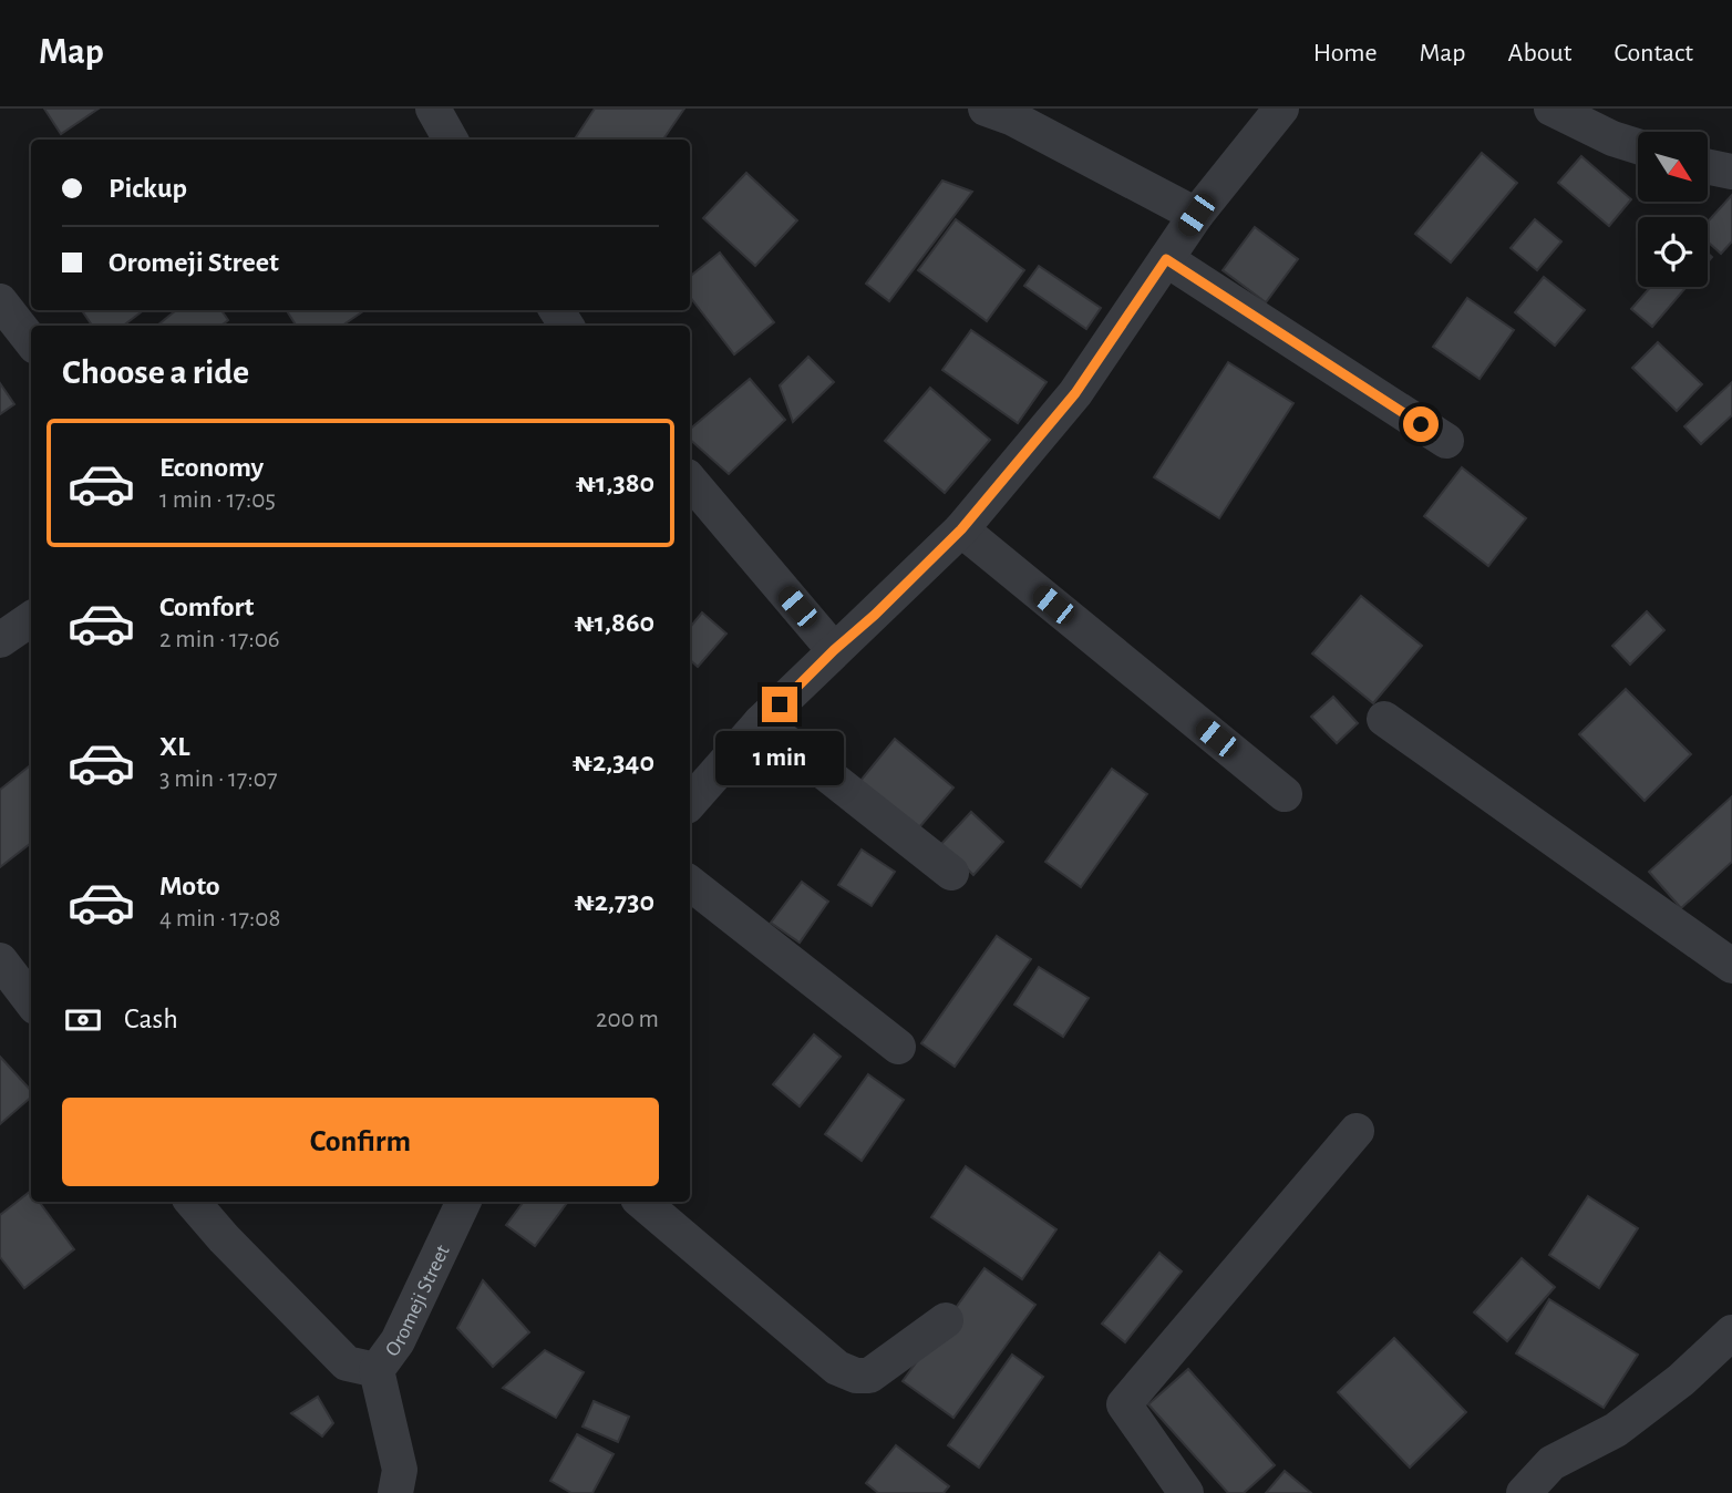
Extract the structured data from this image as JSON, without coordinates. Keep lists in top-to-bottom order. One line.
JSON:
{"streets":{"street":["Oromeji Street"]},"north":"bottom right","page":{"header":"Map","nav":["Home","Map","About","Contact"],"banner":["Pickup","Oromeji Street"],"heading":"Choose a ride","list":[{"name":"Economy","note":"1 min · 17:05","value":"₦1,380"},{"name":"Comfort","note":"2 min · 17:06","value":"₦1,860"},{"name":"XL","note":"3 min · 17:07","value":"₦2,340"},{"name":"Moto","note":"4 min · 17:08","value":"₦2,730"}],"bubble":"1 min","pay":["Cash","200 m"],"buttons":"Confirm"}}
